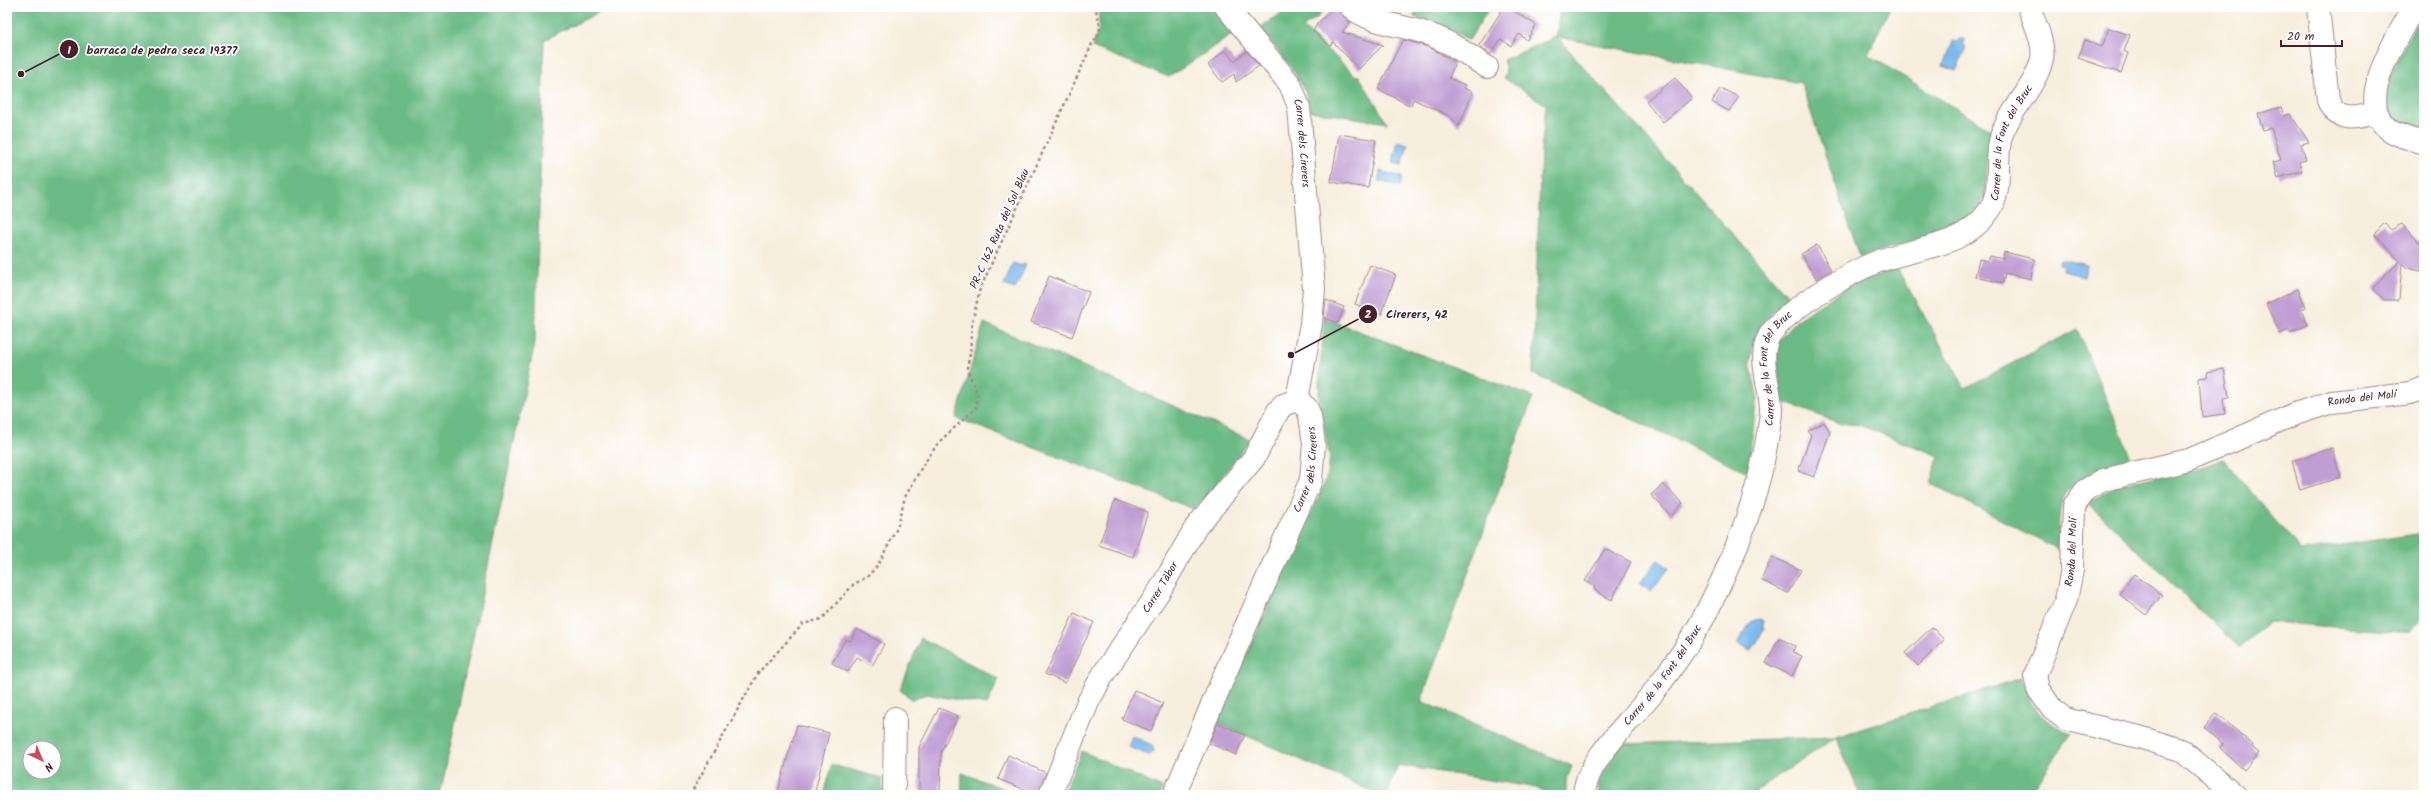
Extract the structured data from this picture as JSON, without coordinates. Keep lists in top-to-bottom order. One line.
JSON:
{"streets":{"street":["Carrer dels Cirerers","Carrer de la Font del Bruc","Ronda del Molí","Carrer Tàbor"],"path":["PR-C 162 Ruta del Sol Blau"]},"crossings":[["Carrer dels Cirerers","Carrer Tàbor"]],"places":["barraca de pedra seca 19377","Cirerers, 42"],"scale_bar":"20 m","north":"bottom right"}
